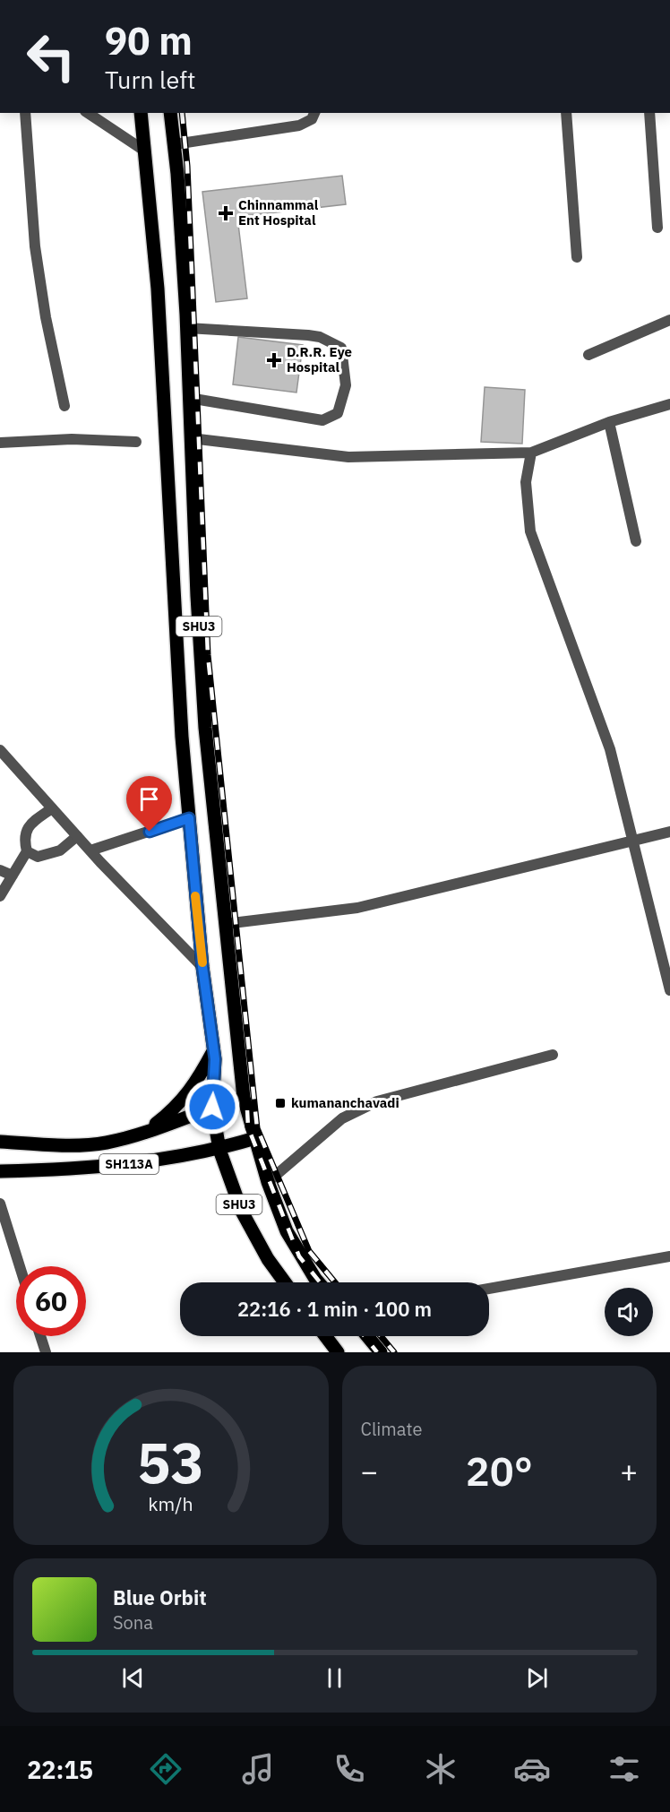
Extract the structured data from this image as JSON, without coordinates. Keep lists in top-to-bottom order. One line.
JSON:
{"streets":{"main road":["SHU3","SH113A"]},"crossings":[["SHU3","SH113A"]],"places":{"health":["Chinnammal Ent Hospital","D.R.R. Eye Hospital"],"transit":["kumananchavadi"]},"page":{"turn":["90 m","Turn left"],"limit":"60","trip":"22:16 · 1 min · 100 m","tile":"Climate","heat":["−","20°","+"],"song":["Blue Orbit","Sona"],"tabs":"22:15","gauge":["53","km/h"]}}
